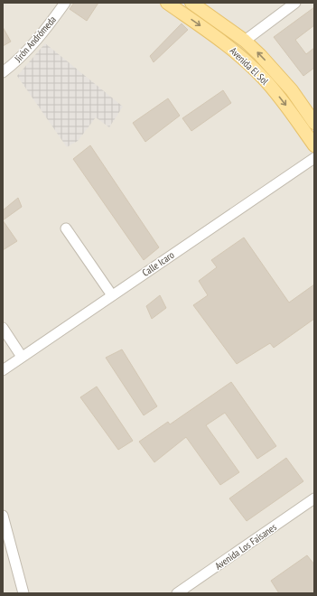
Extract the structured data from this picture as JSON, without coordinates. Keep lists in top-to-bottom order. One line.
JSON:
{"streets":{"main road":["Avenida El Sol"],"street":["Jirón Andrómeda","Calle Icaro","Avenida Los Faisanes"]}}
